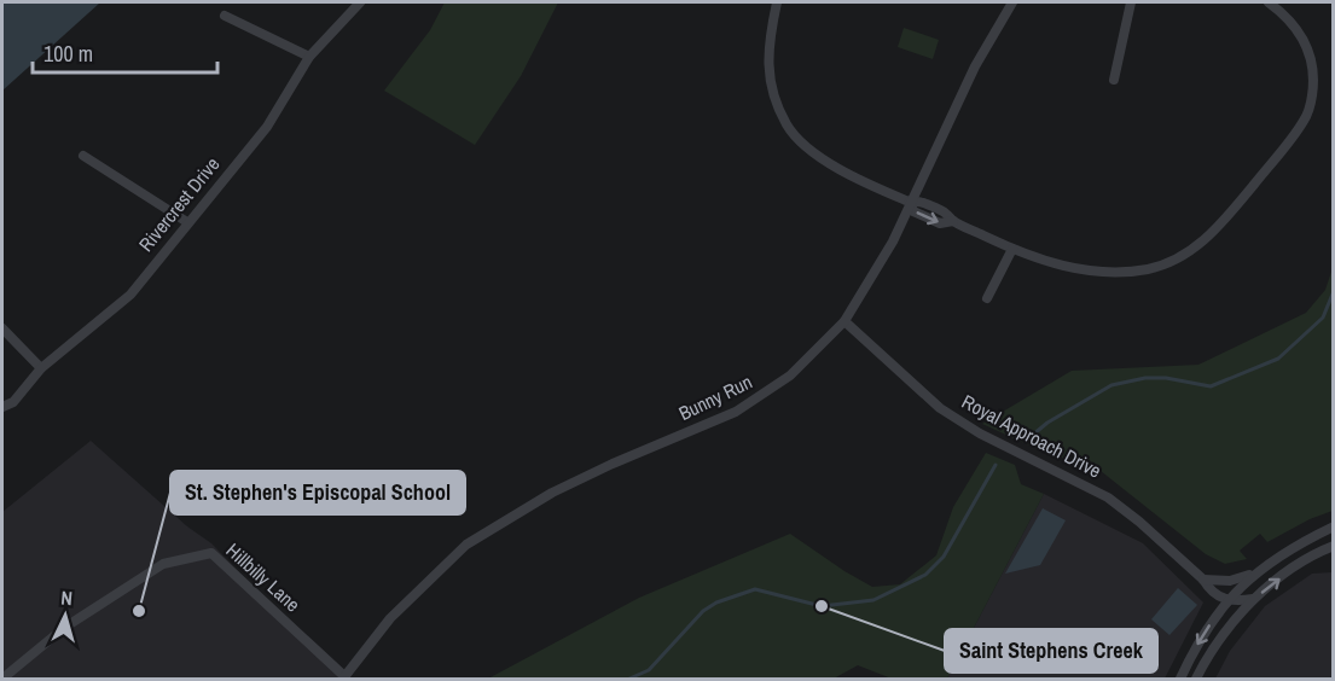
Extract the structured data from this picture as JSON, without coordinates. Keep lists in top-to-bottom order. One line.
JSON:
{"streets":{"street":["Rivercrest Drive","Bunny Run","Royal Approach Drive","Hillbilly Lane"]},"crossings":[["Bunny Run","Royal Approach Drive"],["Bunny Run","Hillbilly Lane"]],"places":["Saint Stephens Creek","St. Stephen's Episcopal School"],"scale_bar":"100 m","north":"top"}
